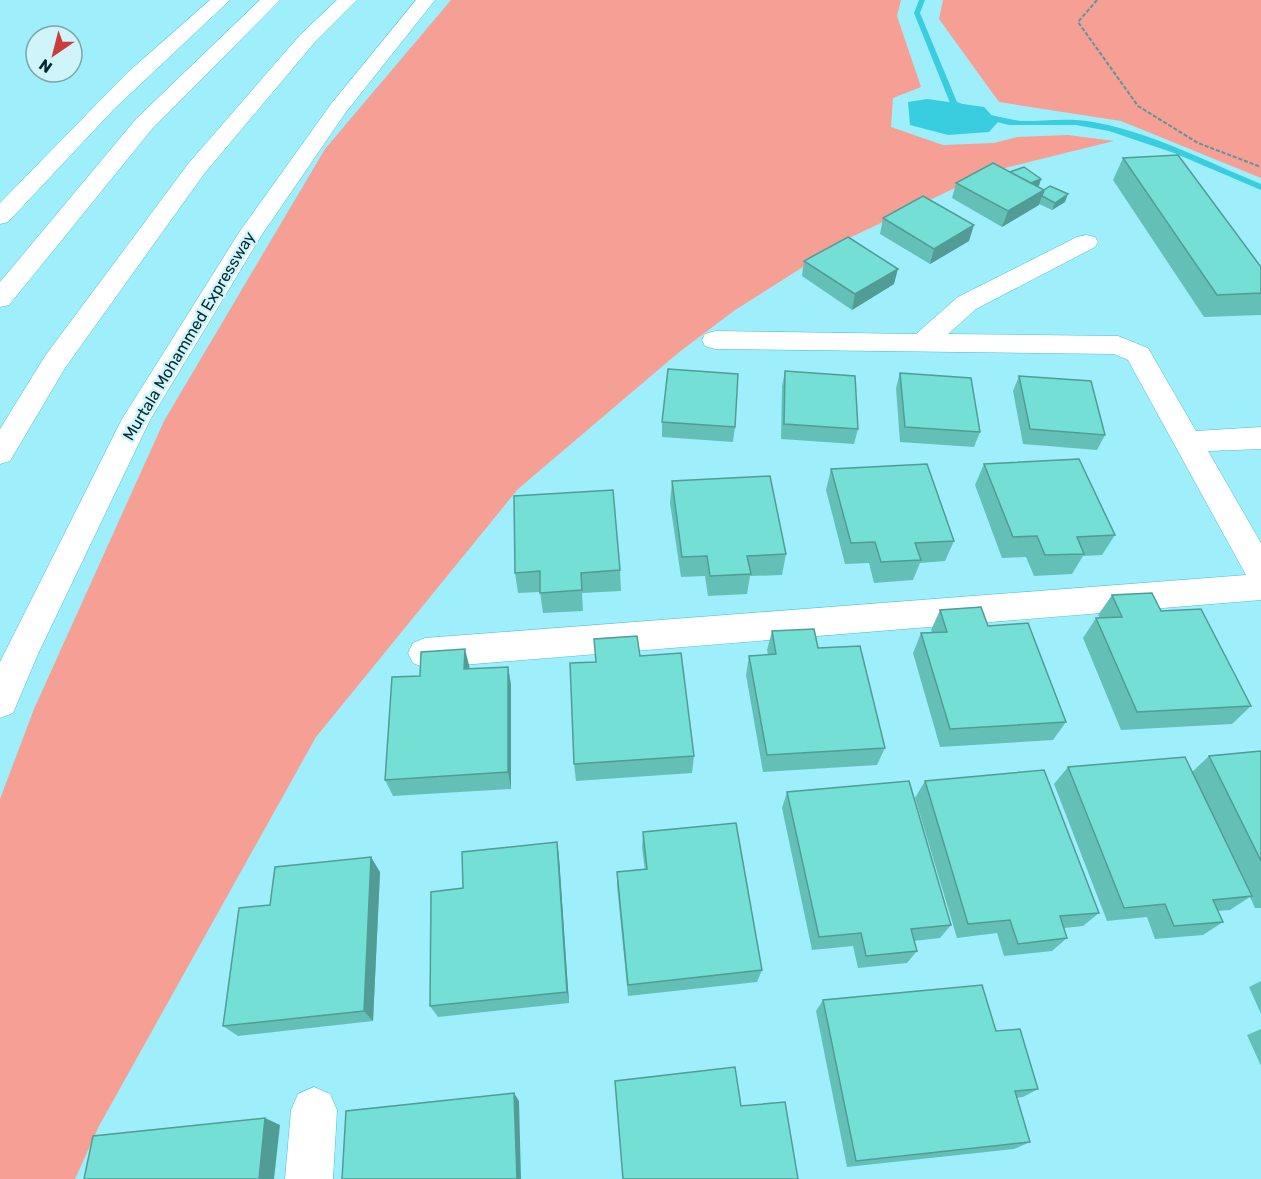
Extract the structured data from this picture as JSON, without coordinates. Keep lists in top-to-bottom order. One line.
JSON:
{"streets":{"main road":["Murtala Mohammed Expressway"]},"north":"bottom left"}
